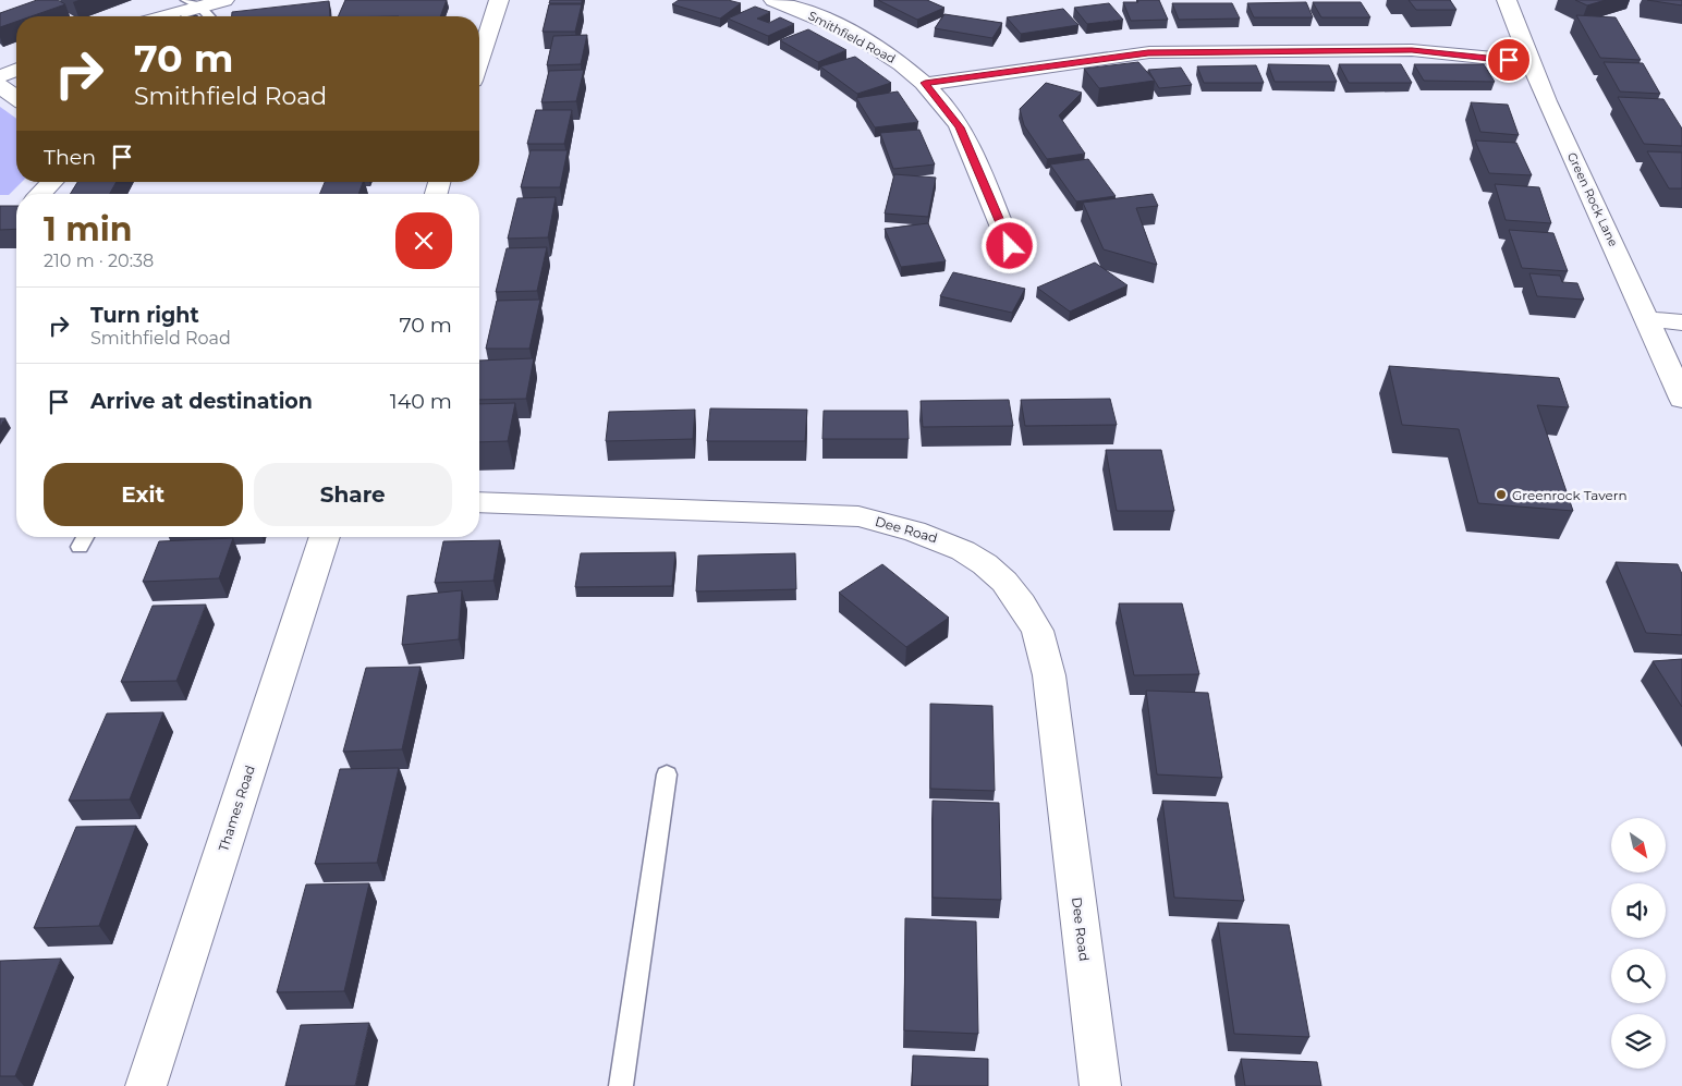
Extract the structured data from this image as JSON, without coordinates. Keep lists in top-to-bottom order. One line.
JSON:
{"streets":{"street":["Smithfield Road","Green Rock Lane","Dee Road","Thames Road"]},"places":["Greenrock Tavern"],"north":"bottom right","page":{"turn":["70 m","Smithfield Road"],"then":"Then","heading":["1 min","210 m · 20:38"],"list":[{"name":"Turn right","note":"Smithfield Road","value":"70 m"},{"name":"Arrive at destination","value":"140 m"}],"buttons":["Exit","Share"]}}
